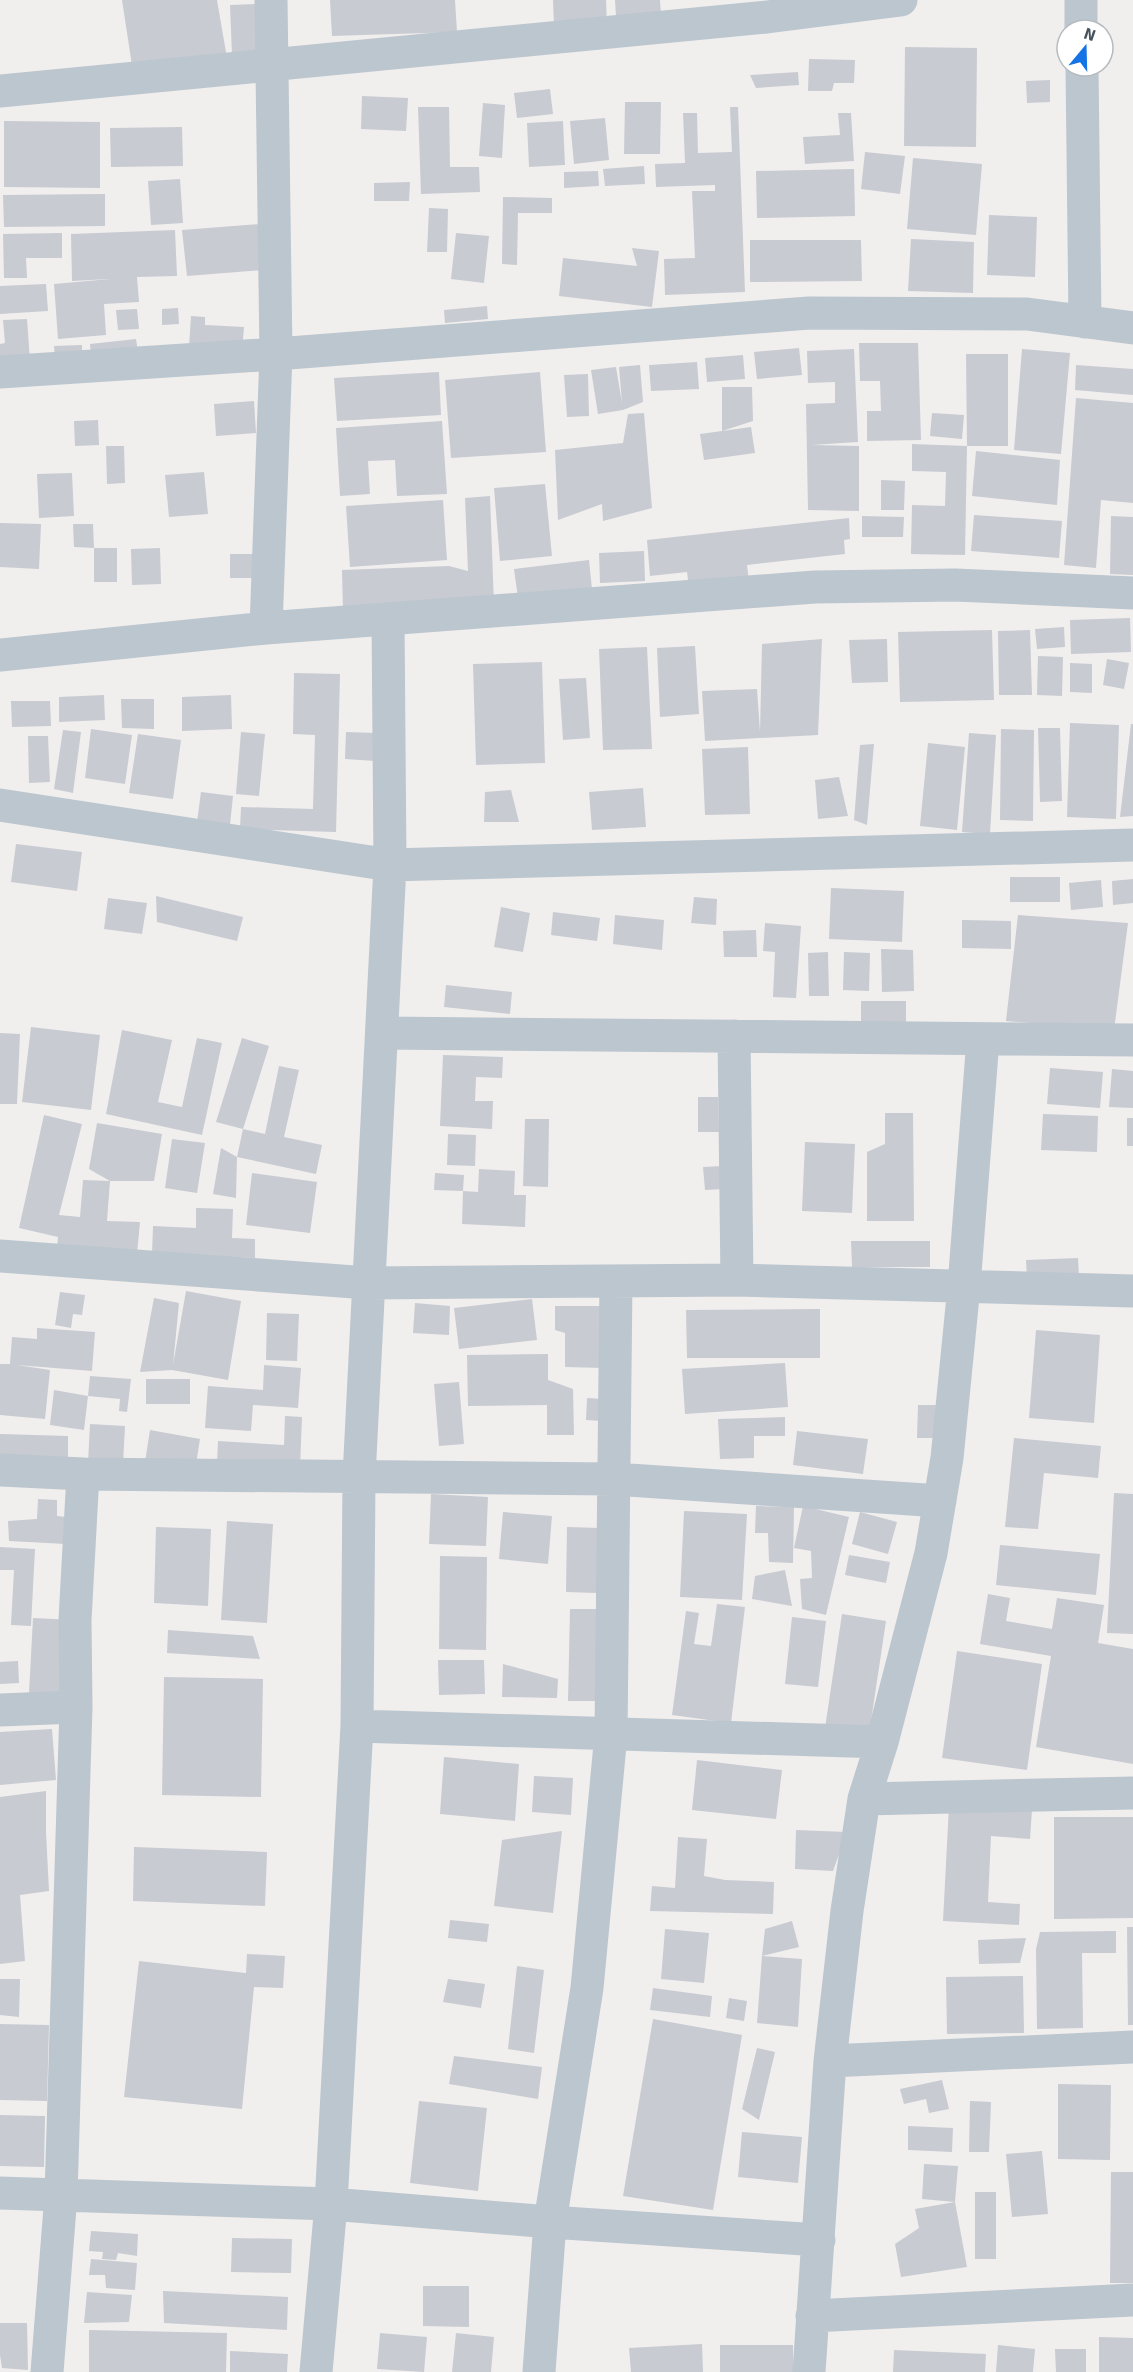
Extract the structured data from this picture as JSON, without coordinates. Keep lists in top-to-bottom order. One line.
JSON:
{"north":"top"}
